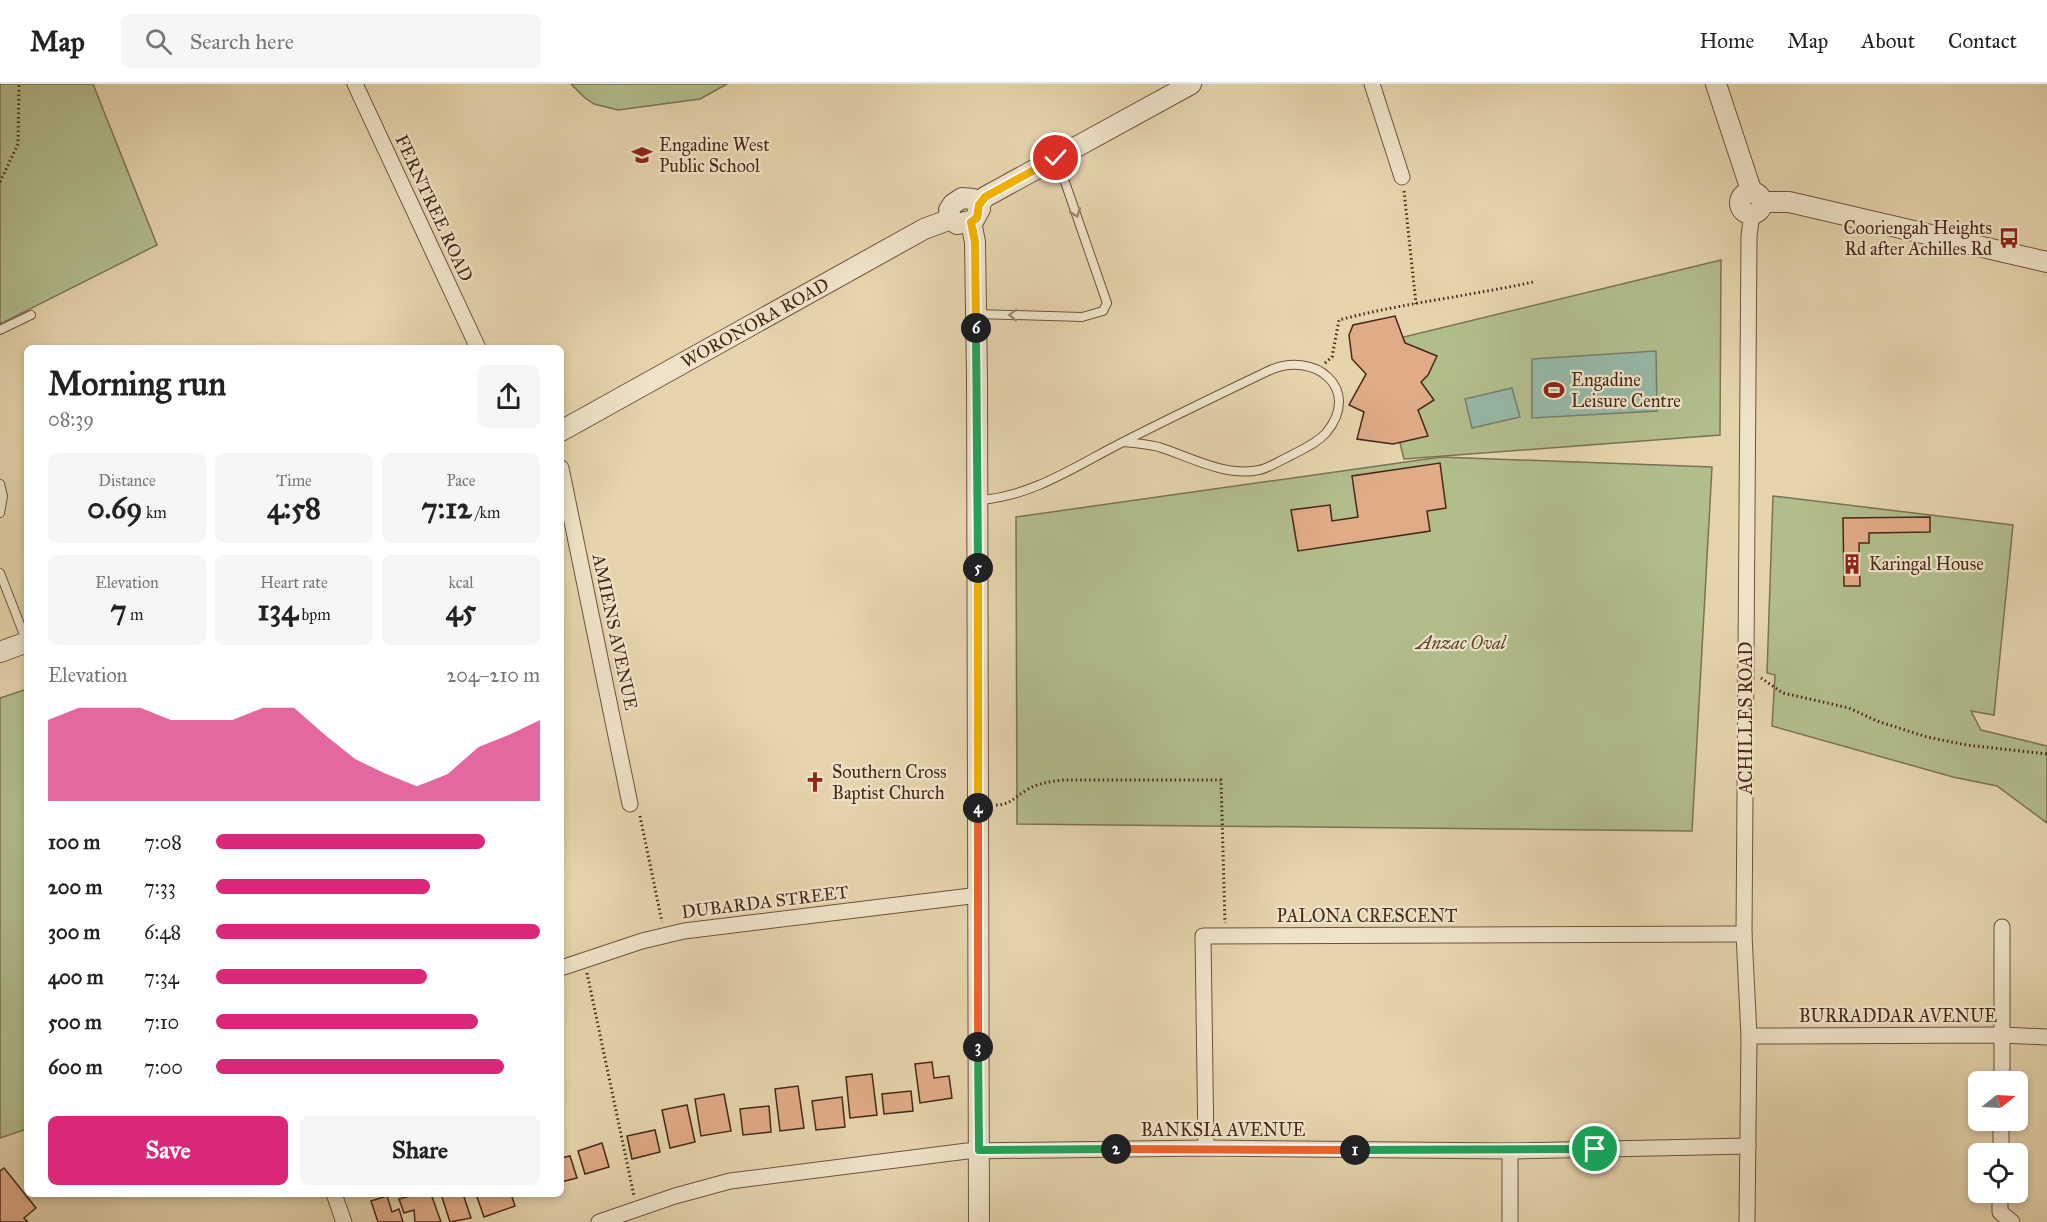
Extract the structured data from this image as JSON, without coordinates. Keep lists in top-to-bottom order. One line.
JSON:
{"streets":{"street":["FERNTREE ROAD","WORONORA ROAD","AMIENS AVENUE","ACHILLES ROAD","DUBARDA STREET","PALONA CRESCENT","BURRADDAR AVENUE","BANKSIA AVENUE"]},"crossings":[["ACHILLES ROAD","PALONA CRESCENT"],["ACHILLES ROAD","BURRADDAR AVENUE"],["ACHILLES ROAD","BANKSIA AVENUE"],["PALONA CRESCENT","BANKSIA AVENUE"]],"parks":["Anzac Oval"],"places":{"school or university":["Engadine West Public School"],"bus stop":["Cooriengah Heights Rd after Achilles Rd"],"sports":["Engadine Leisure Centre"],"building":["Karingal House"],"church":["Southern Cross Baptist Church"]},"north":"right","page":{"header":"Map","search":"Search here","nav":["Home","Map","About","Contact"],"pins":["6","5","4","3","2","1"],"heading":["Morning run","08:39"],"stats":[["Distance","0.69 km"],["Time","4:58"],["Pace","7:12 /km"],["Elevation","7 m"],["Heart rate","134 bpm"],["kcal","45"]],"chart":["Elevation","204–210 m"],"list":[{"name":"100 m","note":"7:08"},{"name":"200 m","note":"7:33"},{"name":"300 m","note":"6:48"},{"name":"400 m","note":"7:34"},{"name":"500 m","note":"7:10"},{"name":"600 m","note":"7:00"}],"buttons":["Save","Share"]}}
